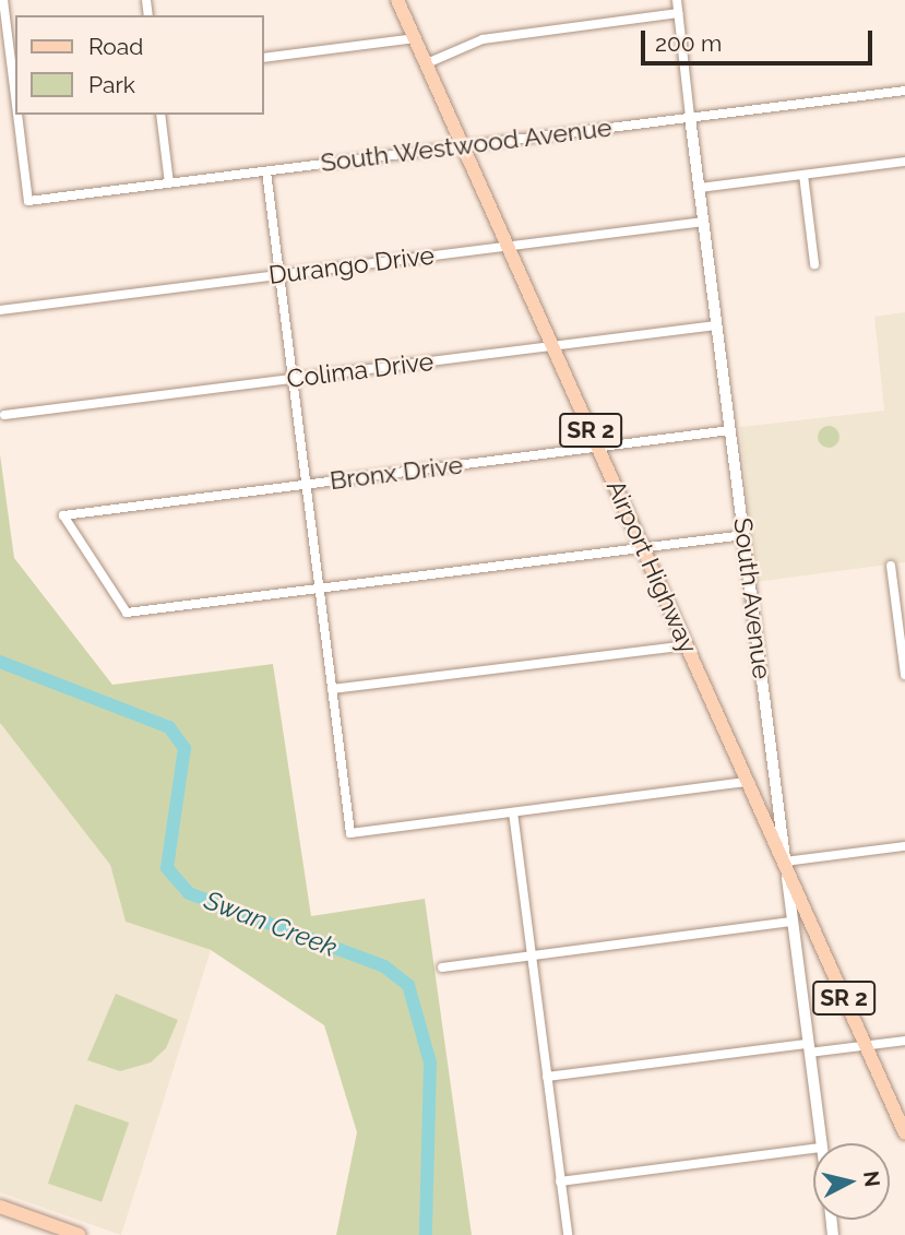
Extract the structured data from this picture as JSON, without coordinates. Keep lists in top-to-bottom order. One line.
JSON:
{"streets":{"main road":["SR 2","Airport Highway"],"street":["South Westwood Avenue","Durango Drive","Colima Drive","Bronx Drive","South Avenue"]},"crossings":[["South Westwood Avenue","Airport Highway"],["South Westwood Avenue","South Avenue"],["Durango Drive","Airport Highway"],["Durango Drive","South Avenue"],["Colima Drive","Airport Highway"],["Colima Drive","South Avenue"],["Bronx Drive","Airport Highway"],["Bronx Drive","South Avenue"],["Airport Highway","South Avenue"]],"water":["Swan Creek"],"legend":["Road","Park"],"scale_bar":"200 m","north":"right"}
